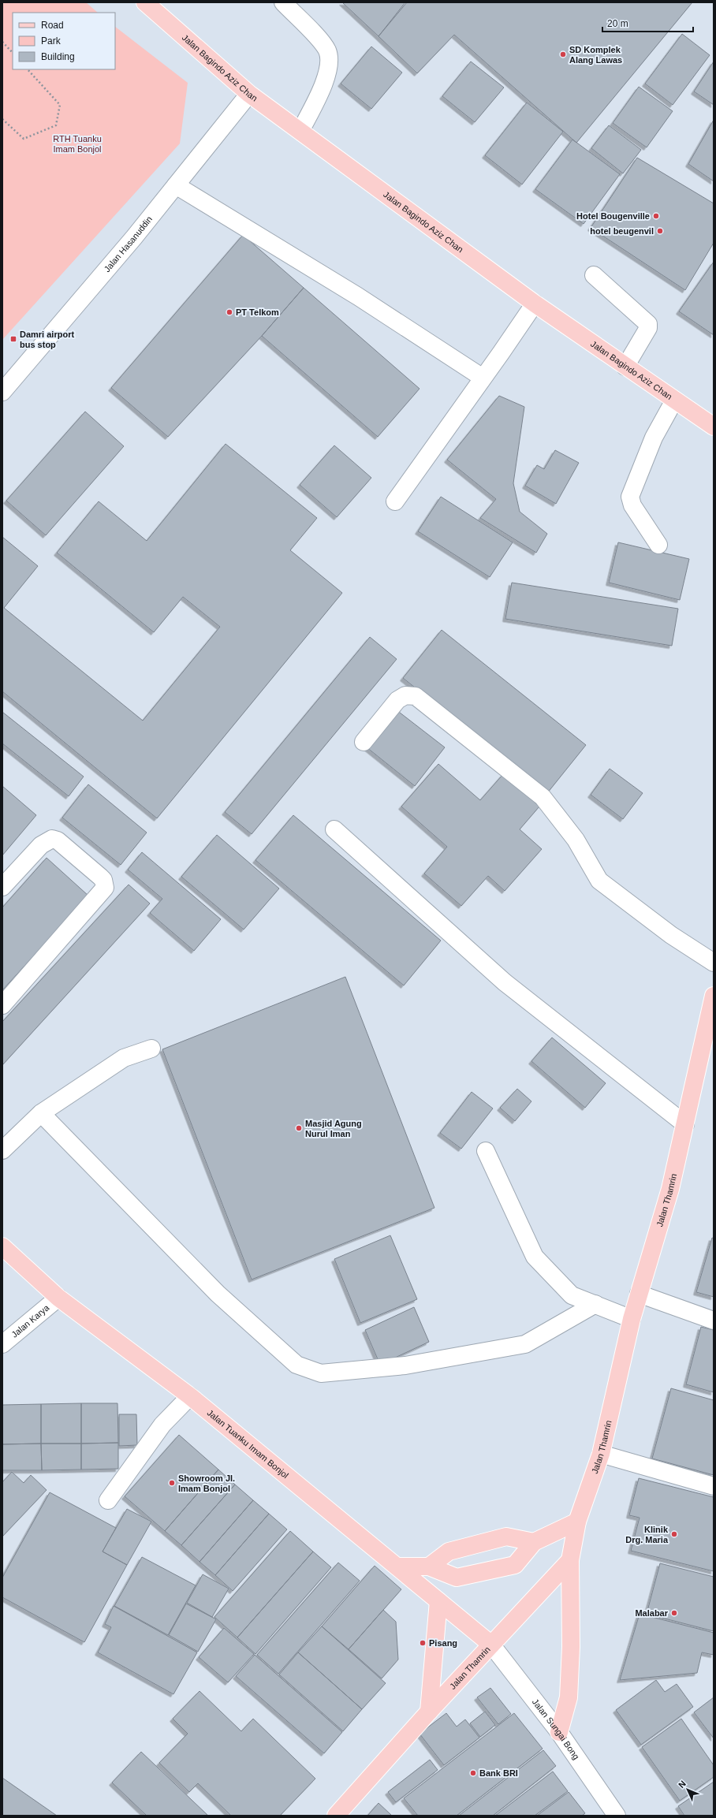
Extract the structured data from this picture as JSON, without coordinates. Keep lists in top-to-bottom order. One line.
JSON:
{"streets":{"main road":["Jalan Bagindo Aziz Chan","Jalan Thamrin","Jalan Tuanku Imam Bonjol"],"street":["Jalan Hasanuddin","Jalan Karya","Jalan Sungai Bong"]},"crossings":[["Jalan Bagindo Aziz Chan","Jalan Hasanuddin"],["Jalan Thamrin","Jalan Tuanku Imam Bonjol"],["Jalan Thamrin","Jalan Sungai Bong"],["Jalan Karya","Jalan Tuanku Imam Bonjol"],["Jalan Tuanku Imam Bonjol","Jalan Sungai Bong"]],"parks":["RTH Tuanku Imam Bonjol"],"places":{"other":["SD Komplek Alang Lawas","Hotel Bougenville","hotel beugenvil","PT Telkom","Masjid Agung Nurul Iman","Showroom Jl. Imam Bonjol","Klinik Drg. Maria","Malabar","Pisang","Bank BRI"],"transit":["Damri airport bus stop"]},"legend":["Road","Park","Building"],"scale_bar":"20 m","north":"top left"}
